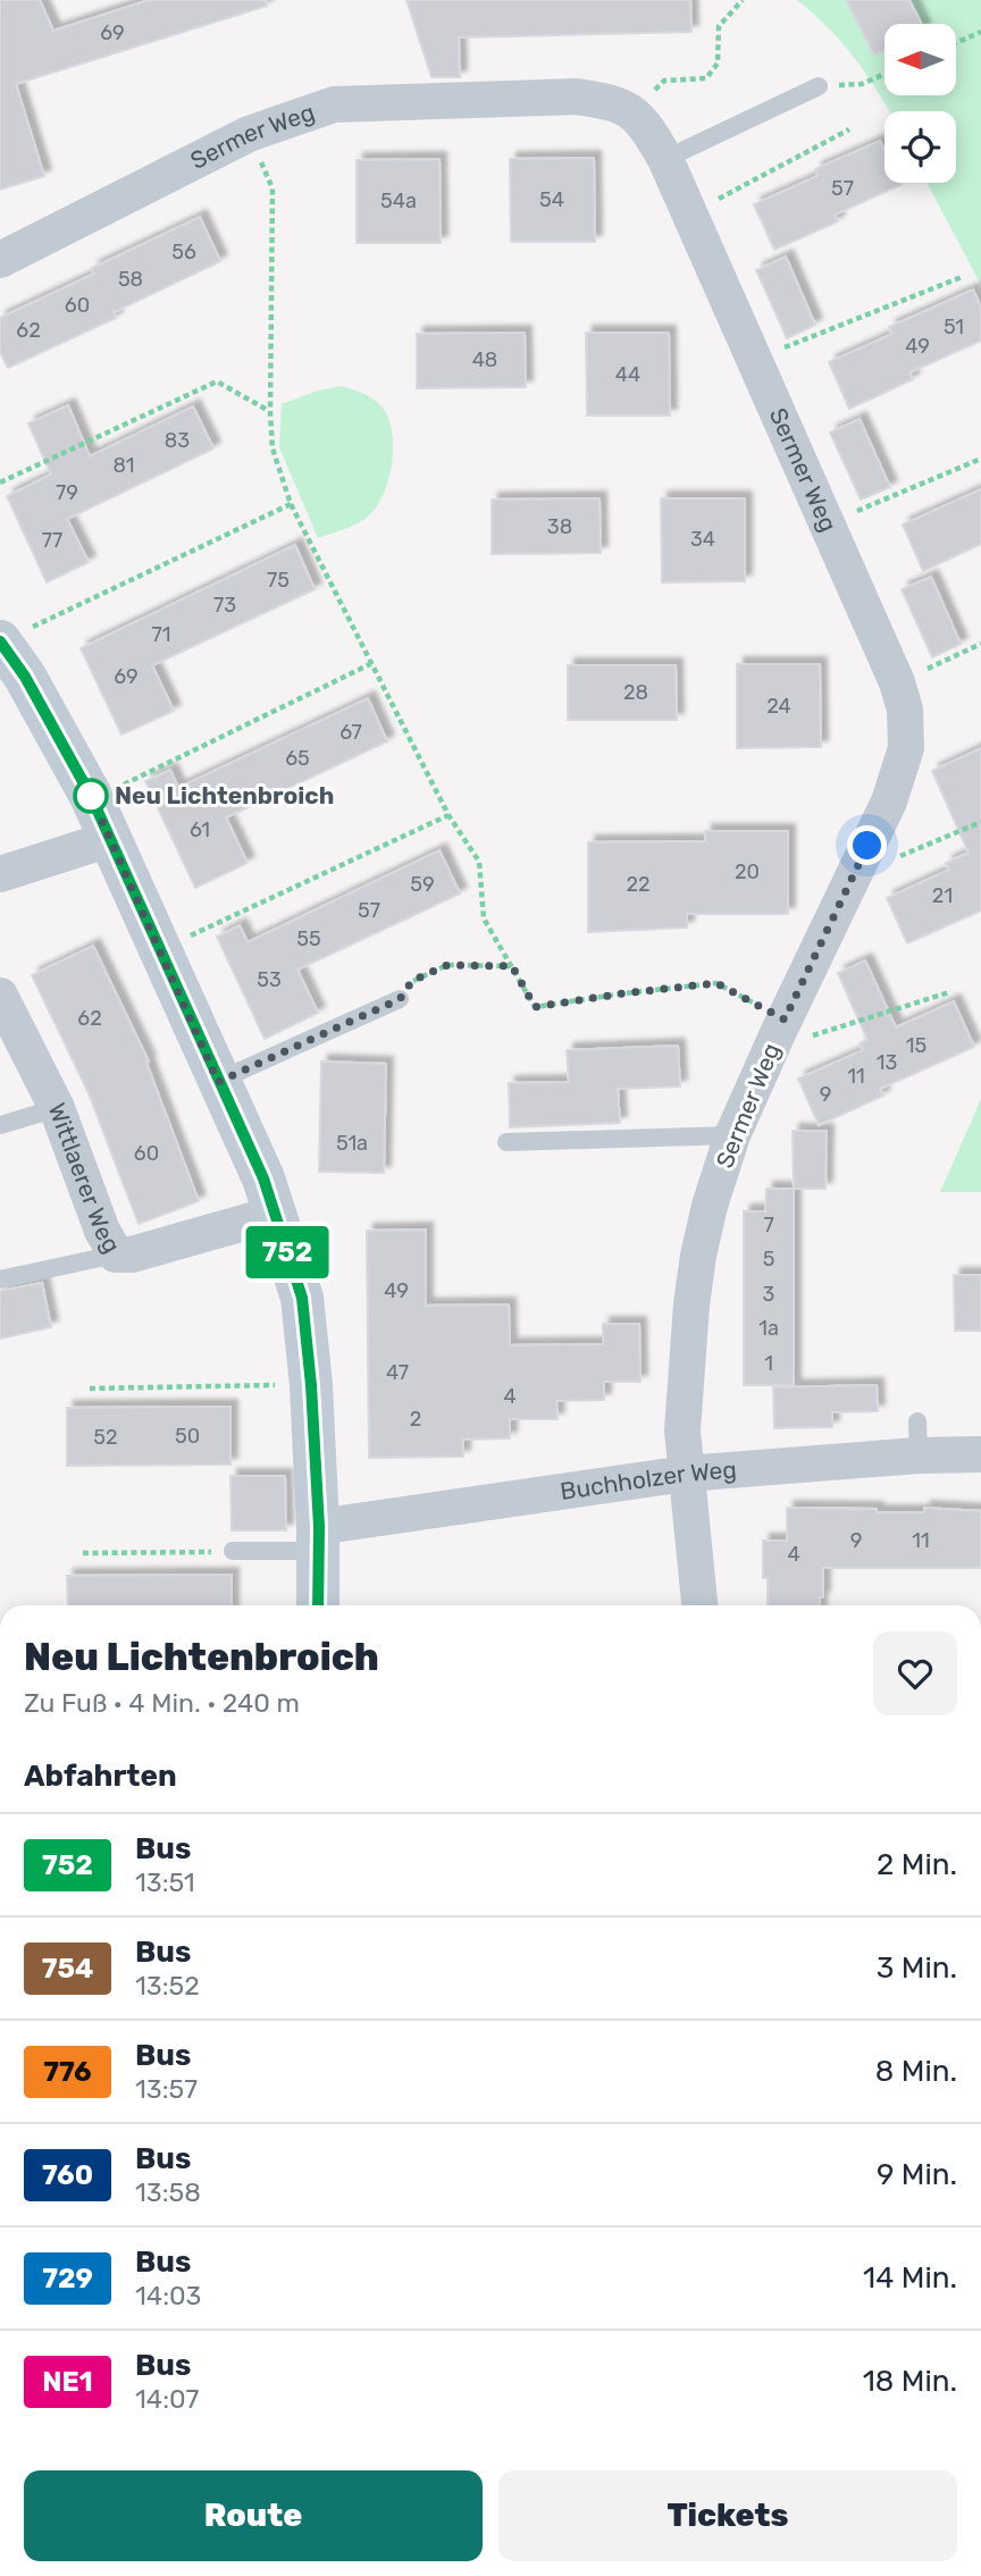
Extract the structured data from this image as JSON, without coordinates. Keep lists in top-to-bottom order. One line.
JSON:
{"streets":{"street":["Sermer Weg","Wittlaerer Weg","Buchholzer Weg"]},"crossings":[["Sermer Weg","Buchholzer Weg"]],"places":["Neu Lichtenbroich"],"lines":["bus line 752"],"house_numbers":["69","57","54","54a","56","58","60","51","62","49","48","44","83","81","79","38","34","77","75","73","71","69","28","24","67","65","61","20","59","22","21","57","55","53","62","15","13","11","9","51a","60","7","5","49","3","1a","1","47","4","2","50","52","9","11","4"],"north":"left","page":{"on_map":"752","heading":[["Neu Lichtenbroich","Zu Fuß · 4 Min. · 240 m"],"Abfahrten"],"list":[{"mark":"752","name":"Bus","note":"13:51","value":"2 Min."},{"mark":"754","name":"Bus","note":"13:52","value":"3 Min."},{"mark":"776","name":"Bus","note":"13:57","value":"8 Min."},{"mark":"760","name":"Bus","note":"13:58","value":"9 Min."},{"mark":"729","name":"Bus","note":"14:03","value":"14 Min."},{"mark":"NE1","name":"Bus","note":"14:07","value":"18 Min."}],"buttons":["Route","Tickets"]}}
